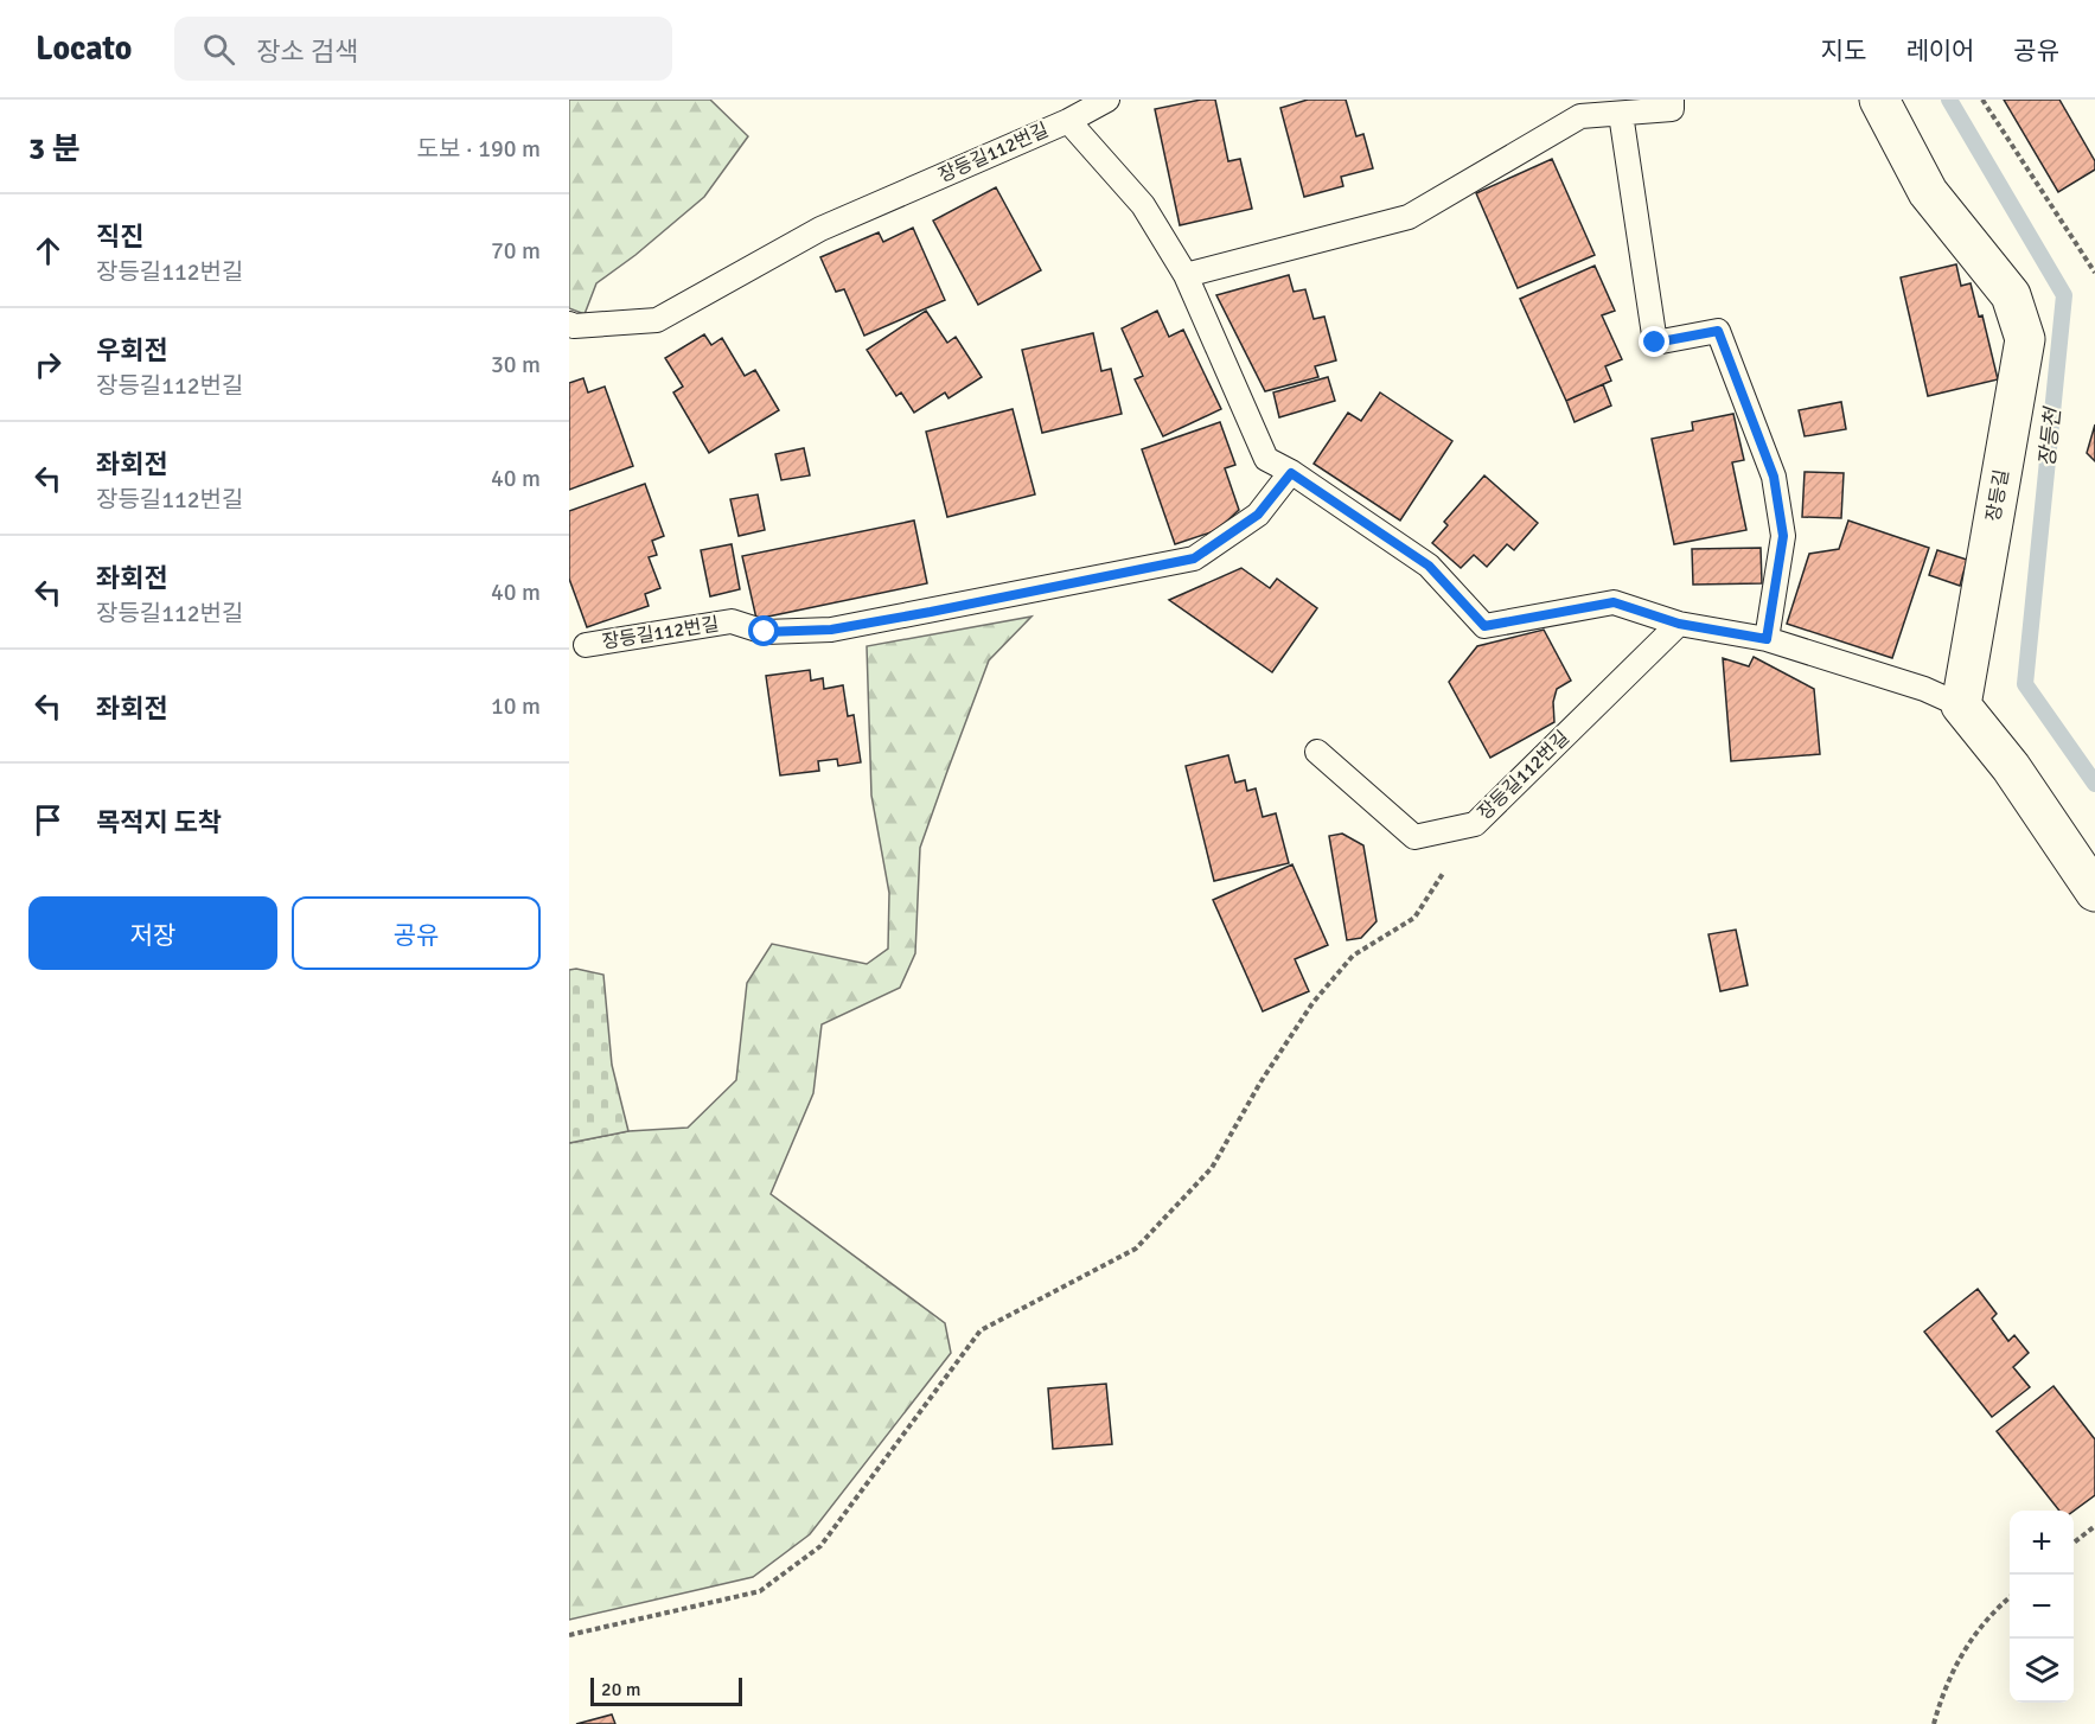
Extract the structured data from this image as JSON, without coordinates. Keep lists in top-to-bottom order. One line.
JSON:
{"streets":{"street":["장등길"],"lane":["장등길112번길"]},"crossings":[["장등길112번길","장등길"]],"water":["장등천"],"scale_bar":"20 m","page":{"header":"Locato","search":"장소 검색","nav":["지도","레이어","공유"],"heading":["3 분","도보 · 190 m"],"list":[["직진","장등길112번길","70 m"],["우회전","장등길112번길","30 m"],["좌회전","장등길112번길","40 m"],["좌회전","장등길112번길","40 m"],["좌회전","10 m"],"목적지 도착"],"buttons":["저장","공유"],"map_buttons":["+","−"],"scale":"20 m"}}
